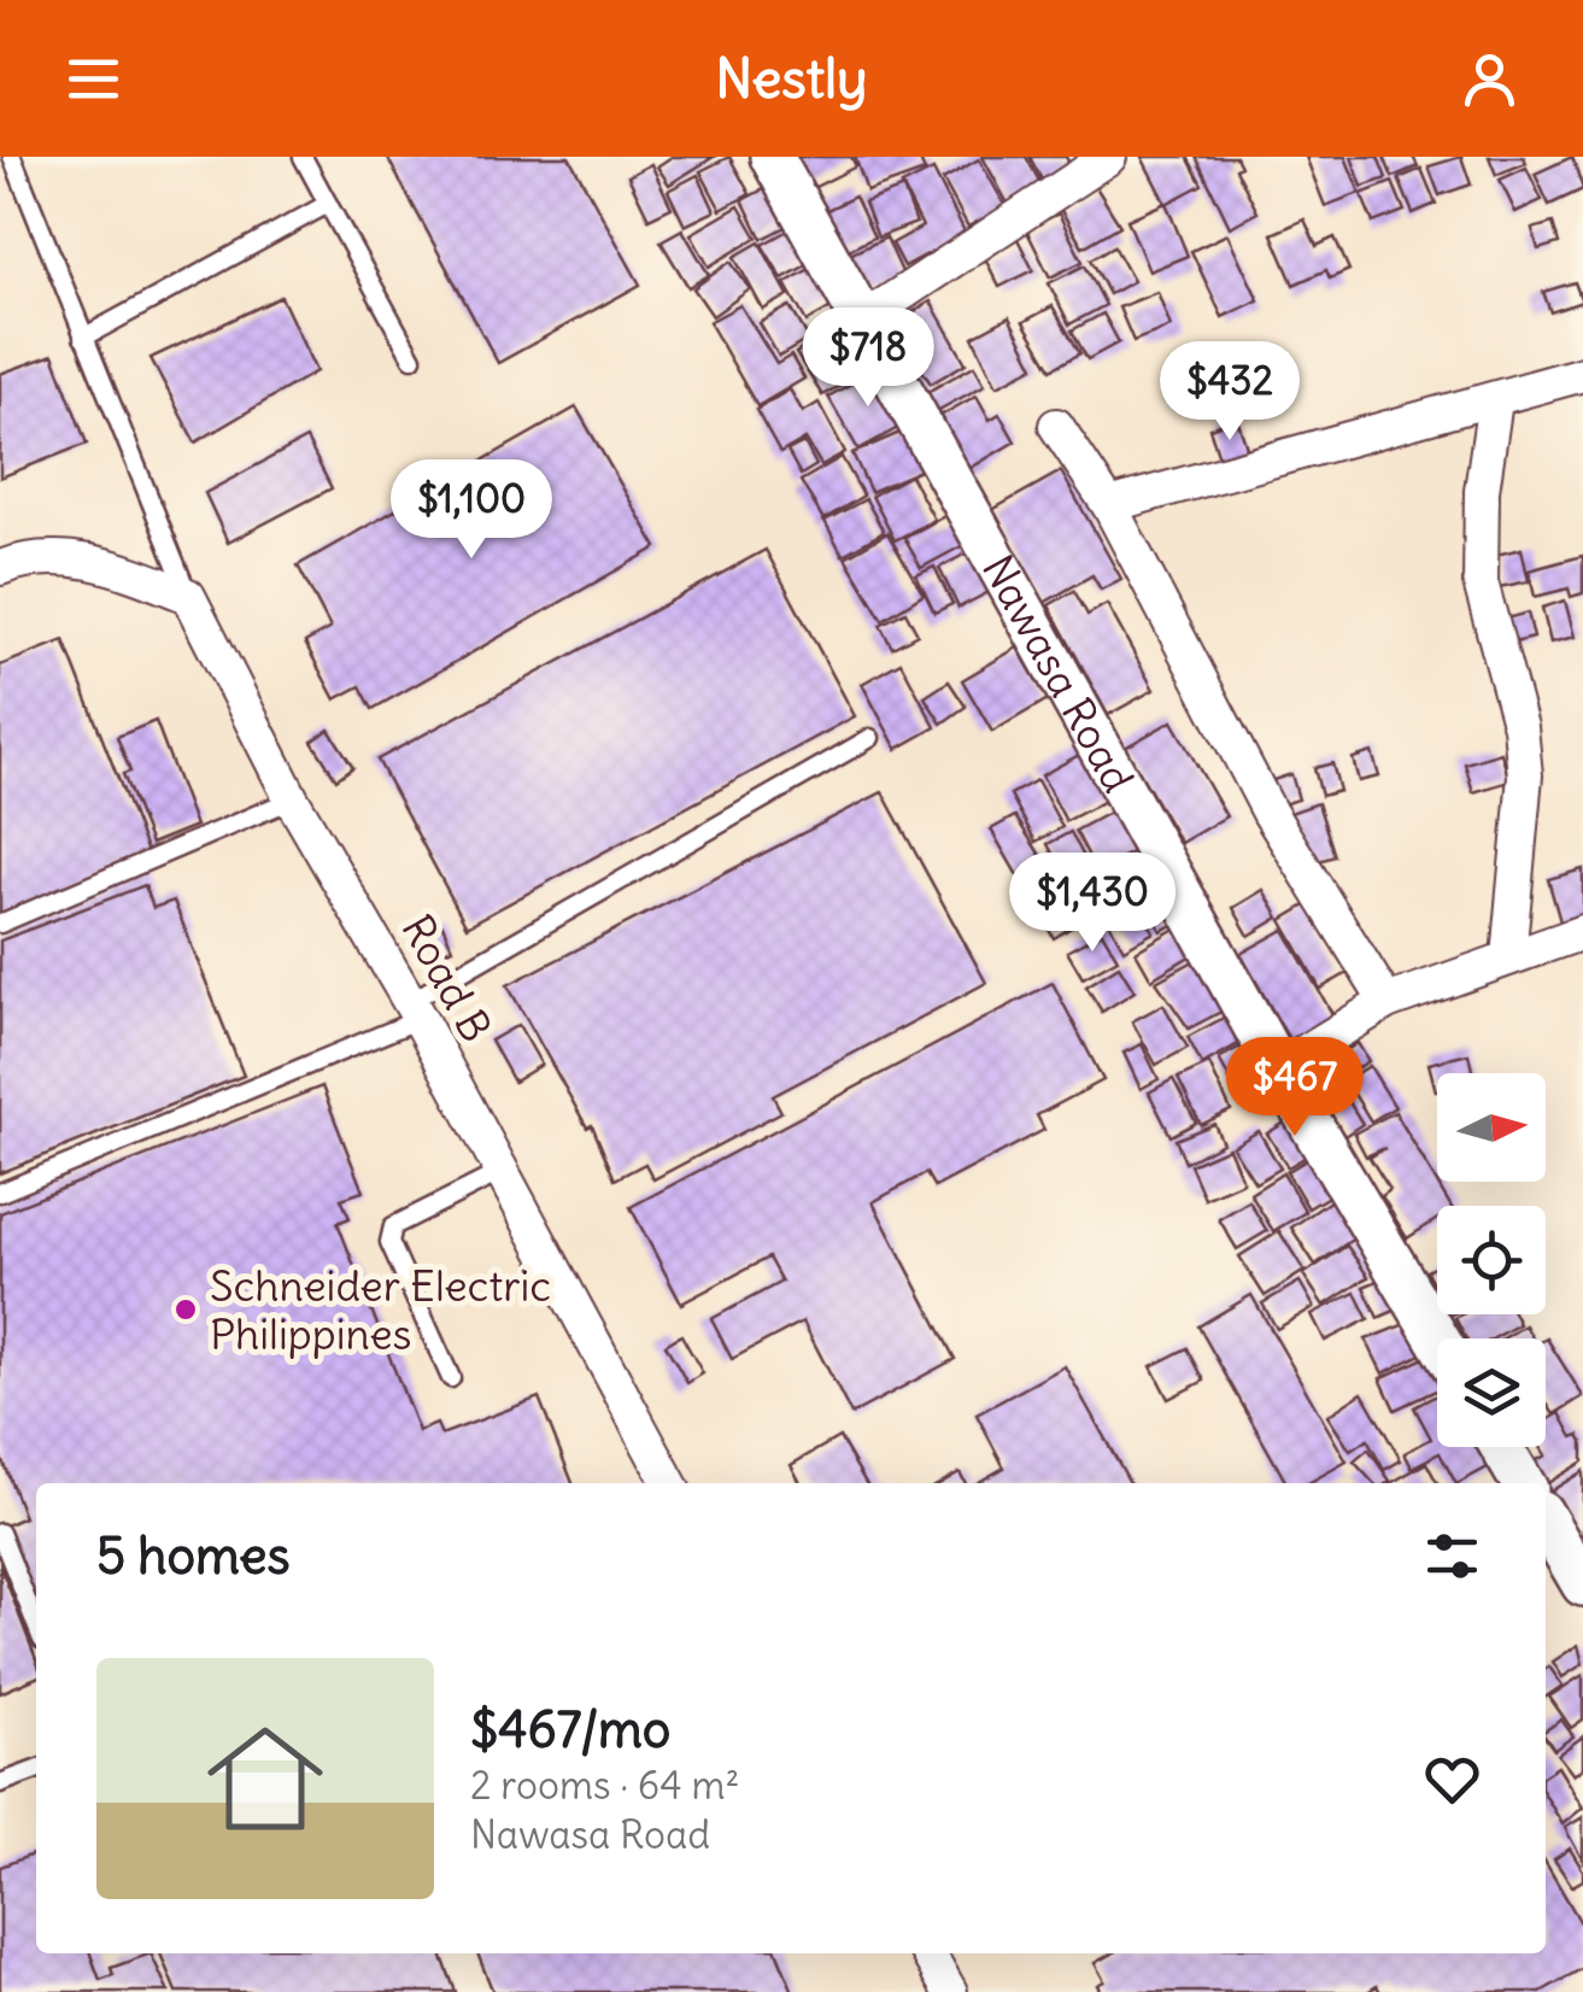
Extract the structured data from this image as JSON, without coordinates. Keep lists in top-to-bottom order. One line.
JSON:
{"streets":{"street":["Nawasa Road","Road B"]},"places":["Schneider Electric Philippines"],"north":"right","page":{"header":"Nestly","price":["$718","$432","$1,100","$1,430","$467"],"heading":"5 homes","list":[{"name":"$467/mo","note":"2 rooms · 64 m² · Nawasa Road"}]}}
